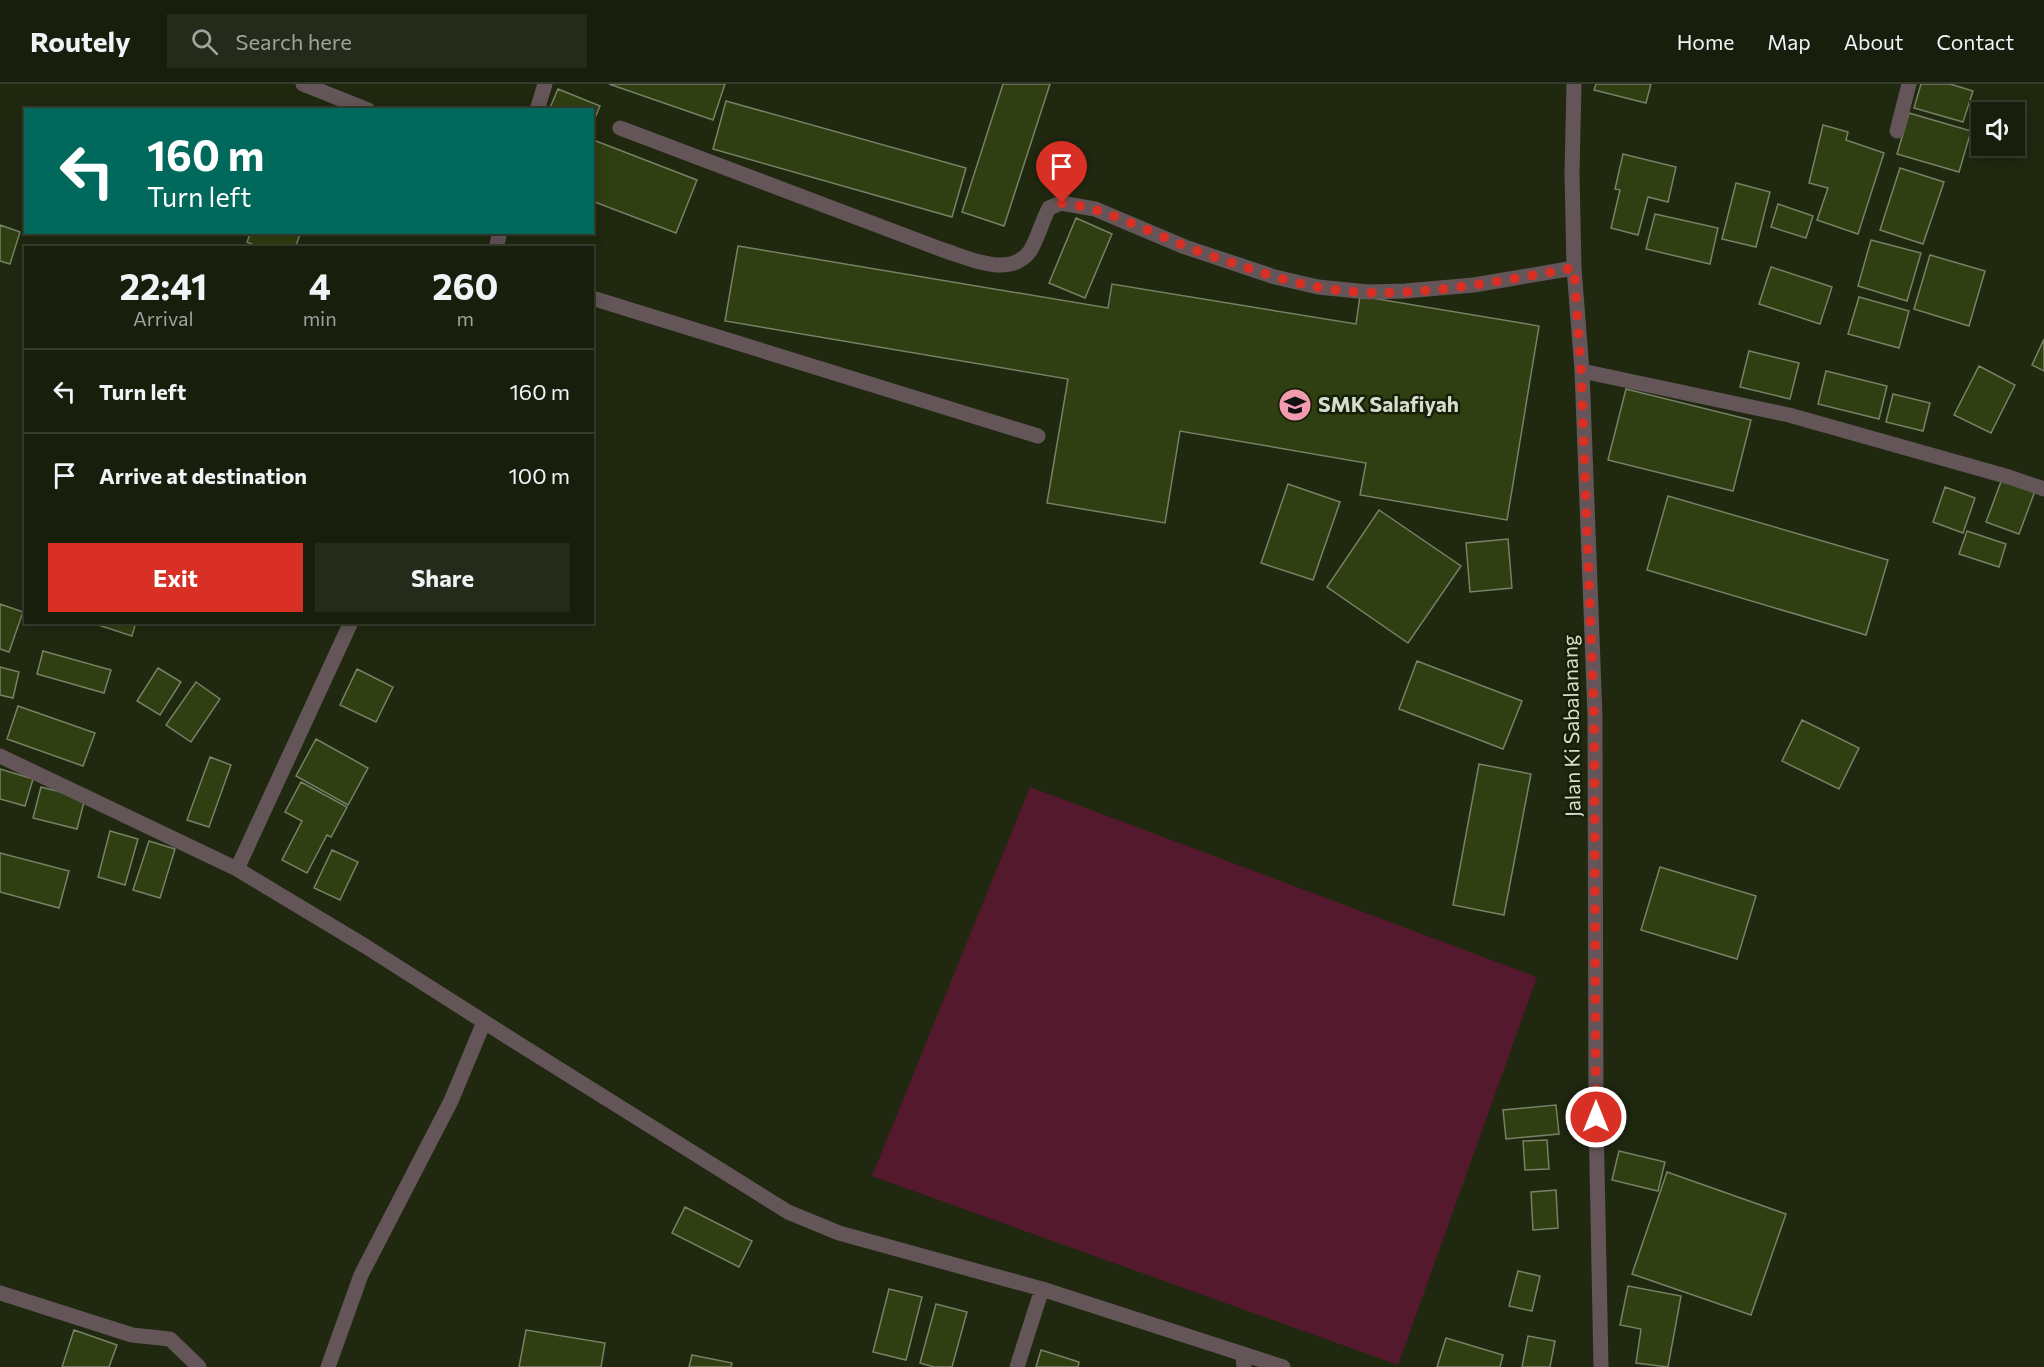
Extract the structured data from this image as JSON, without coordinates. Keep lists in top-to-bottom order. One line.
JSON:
{"streets":{"street":["Jalan Ki Sabalanang"]},"places":{"school or university":["SMK Salafiyah"]},"page":{"header":"Routely","search":"Search here","nav":["Home","Map","About","Contact"],"turn":["160 m","Turn left"],"eta":["22:41","Arrival","4","min","260","m"],"list":[{"name":"Turn left","value":"160 m"},{"name":"Arrive at destination","value":"100 m"}],"buttons":["Exit","Share"]}}
